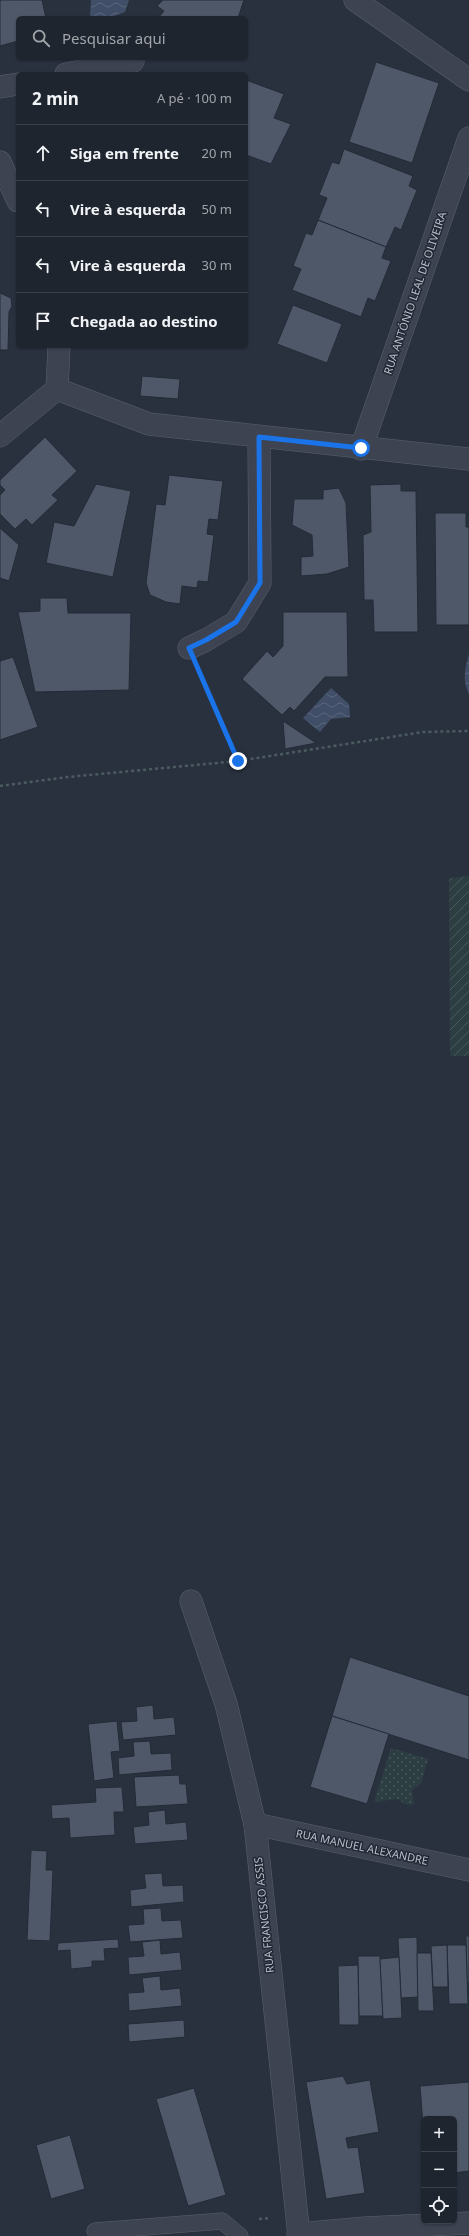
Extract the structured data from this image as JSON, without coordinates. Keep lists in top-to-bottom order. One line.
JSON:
{"streets":{"street":["RUA ANTÓNIO LEAL DE OLIVEIRA","RUA MANUEL ALEXANDRE","RUA FRANCISCO ASSIS"]},"crossings":[["RUA MANUEL ALEXANDRE","RUA FRANCISCO ASSIS"]],"page":{"search":"Pesquisar aqui","heading":["2 min","A pé · 100 m"],"list":[["Siga em frente","20 m"],["Vire à esquerda","50 m"],["Vire à esquerda","30 m"],"Chegada ao destino"],"map_buttons":["+","−"]}}
